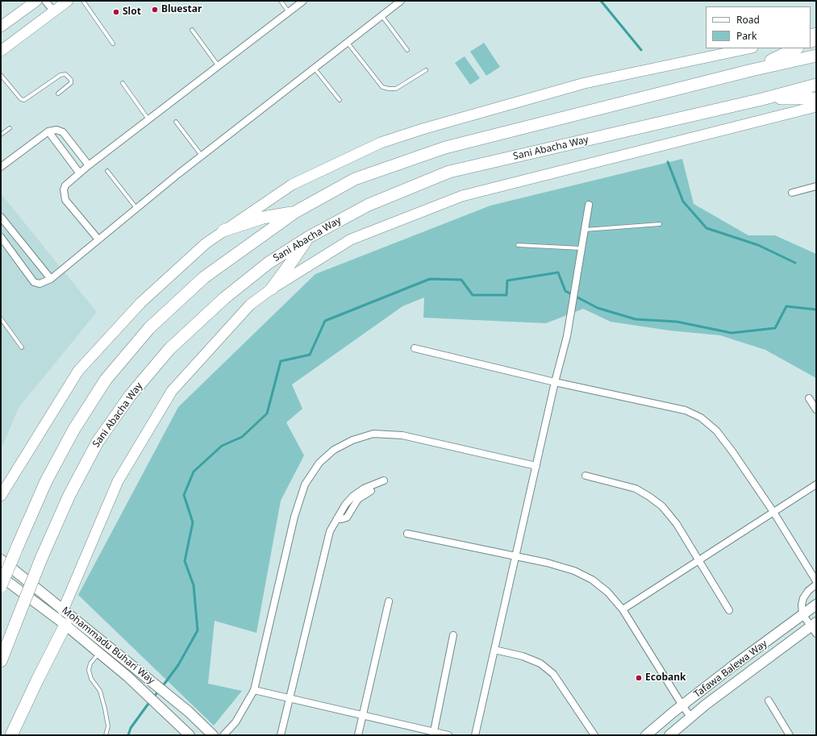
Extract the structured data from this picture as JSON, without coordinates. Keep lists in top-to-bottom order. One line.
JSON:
{"streets":{"highway":["Sani Abacha Way"],"main road":["Mohammadu Buhari Way","Tafawa Balewa Way"]},"places":["Bluestar","Slot","Ecobank"],"legend":["Road","Park"]}
